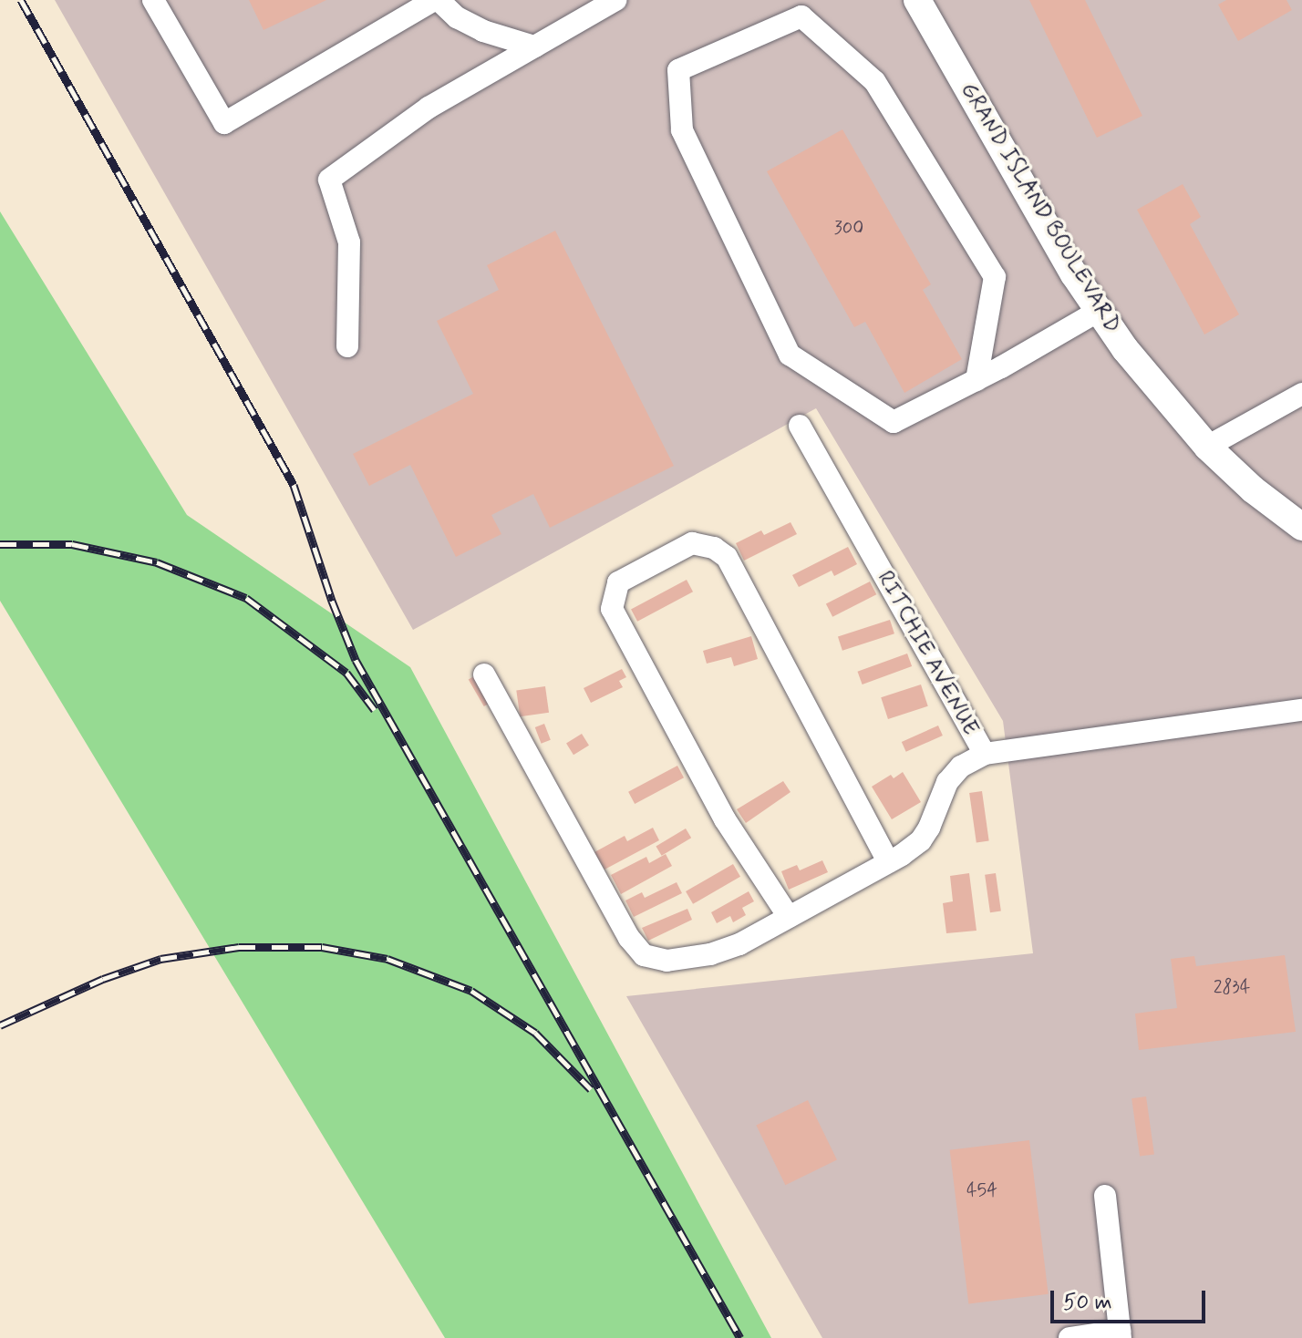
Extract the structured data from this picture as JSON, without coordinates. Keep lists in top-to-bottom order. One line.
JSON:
{"streets":{"main road":["GRAND ISLAND BOULEVARD"],"street":["RITCHIE AVENUE"]},"house_numbers":["300","2834","454"],"scale_bar":"50 m"}
